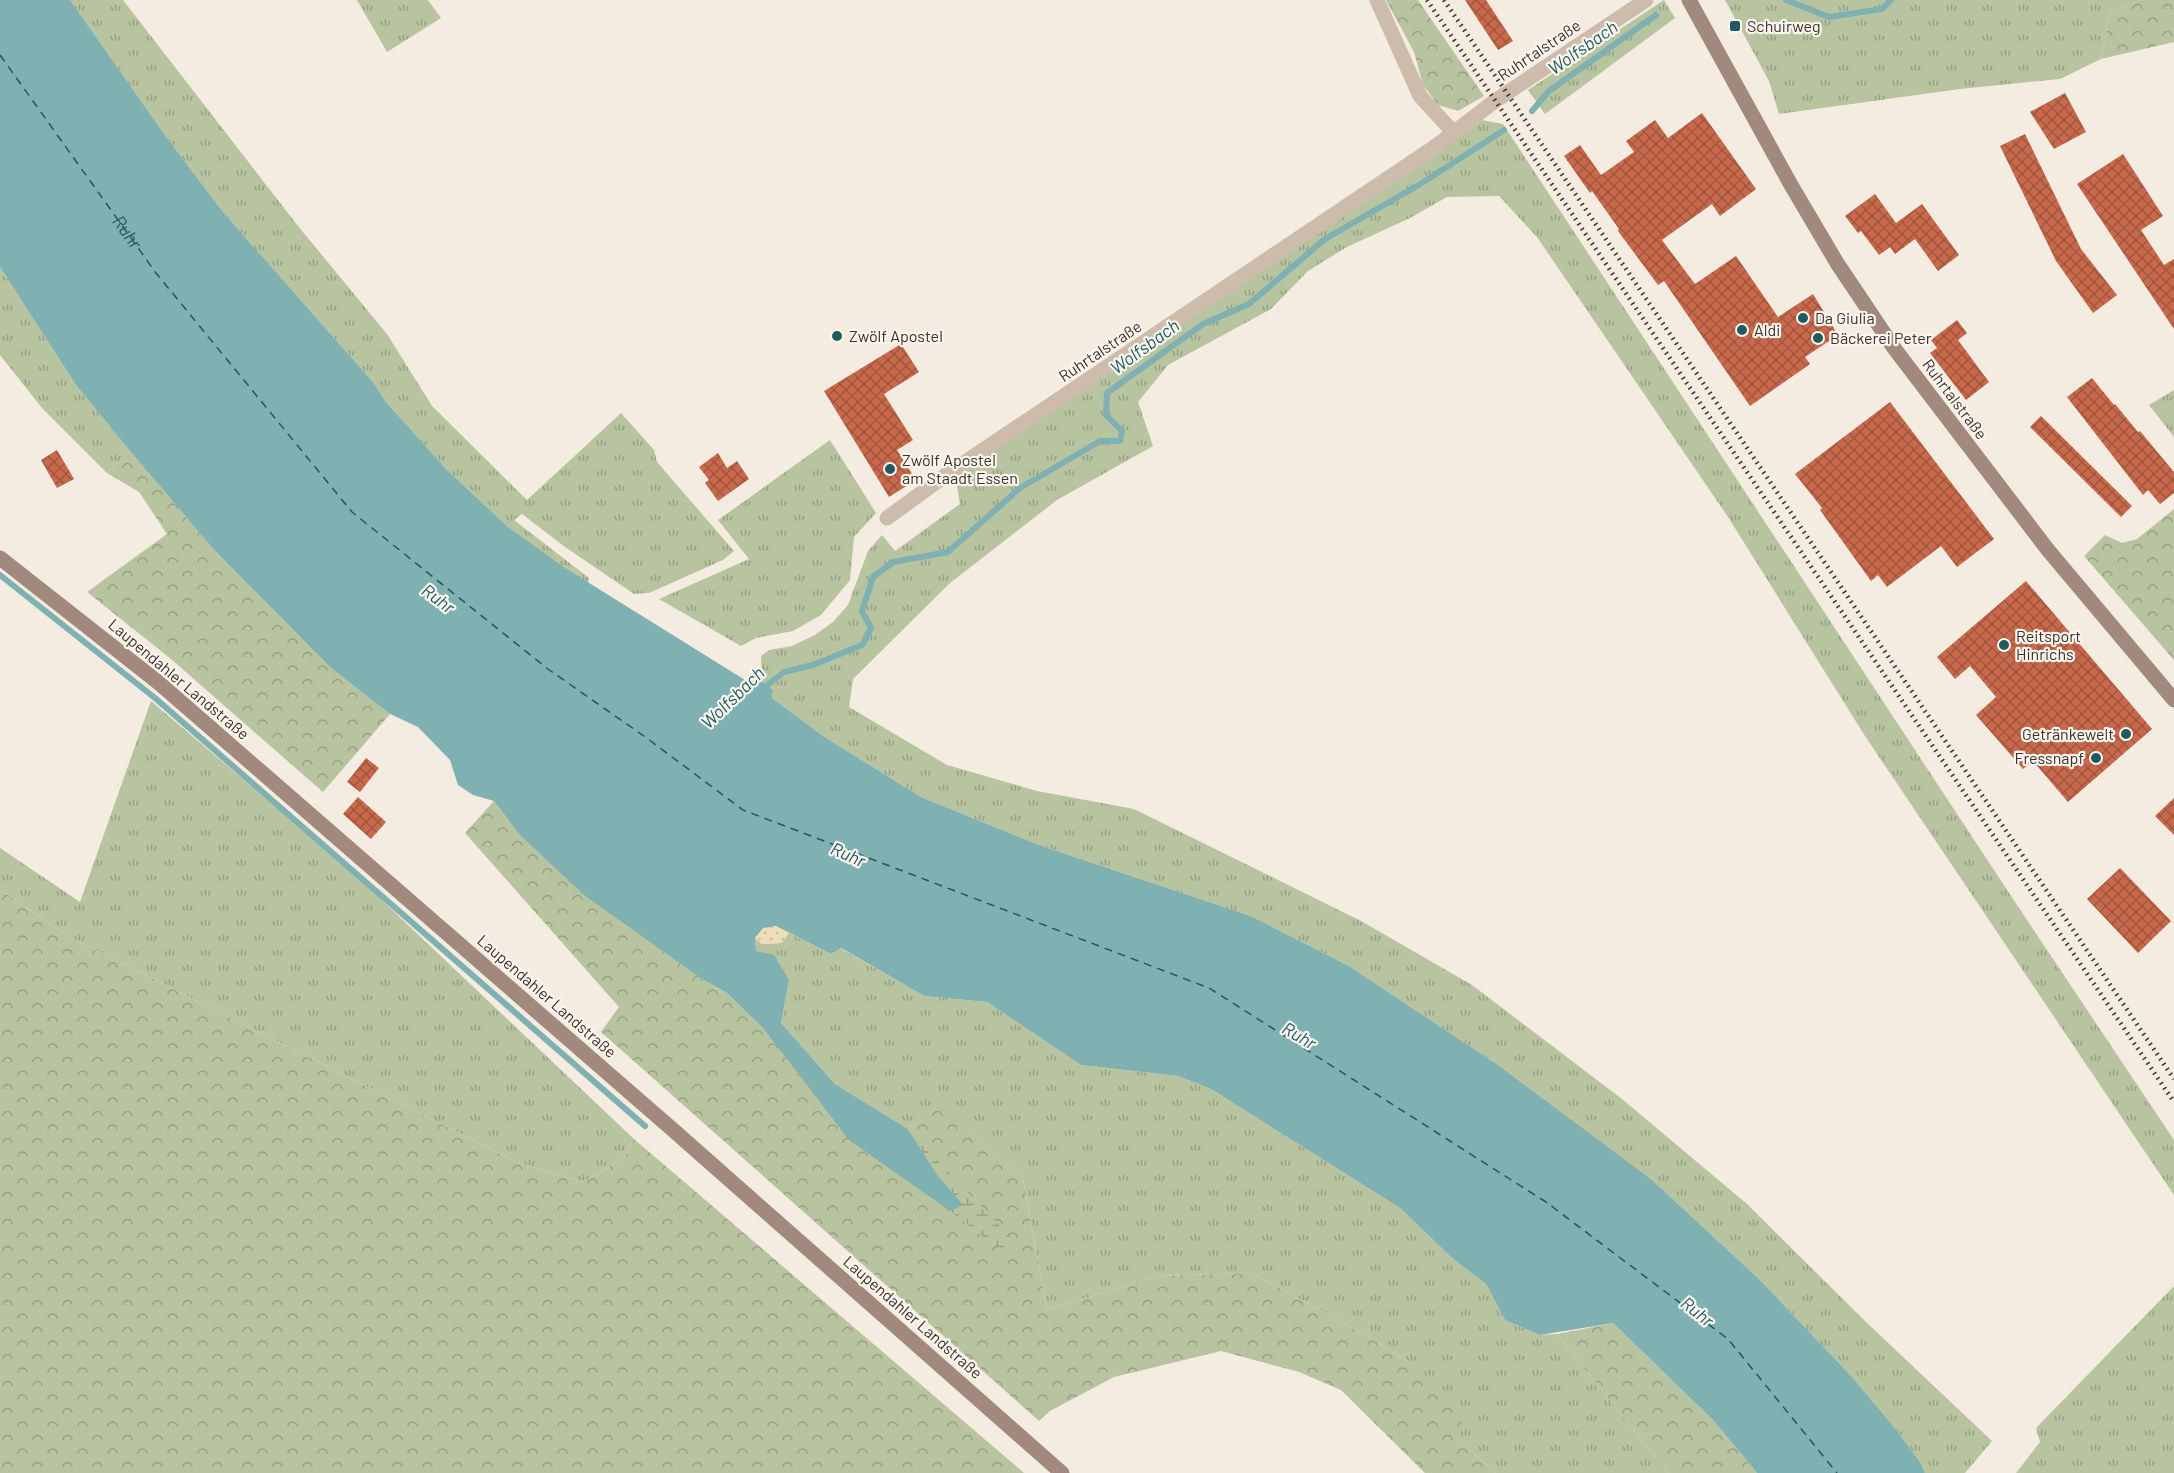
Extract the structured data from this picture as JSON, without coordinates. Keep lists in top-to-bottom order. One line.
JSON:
{"streets":{"main road":["Ruhrtalstraße","Laupendahler Landstraße"]},"water":["Wolfsbach","Ruhr"],"places":{"transit":["Schuirweg"],"other":["Da Giulia","Aldi","Zwölf Apostel","Bäckerei Peter","Zwölf Apostel am Staadt Essen","Reitsport Hinrichs","Getränkewelt","Fressnapf"]}}
